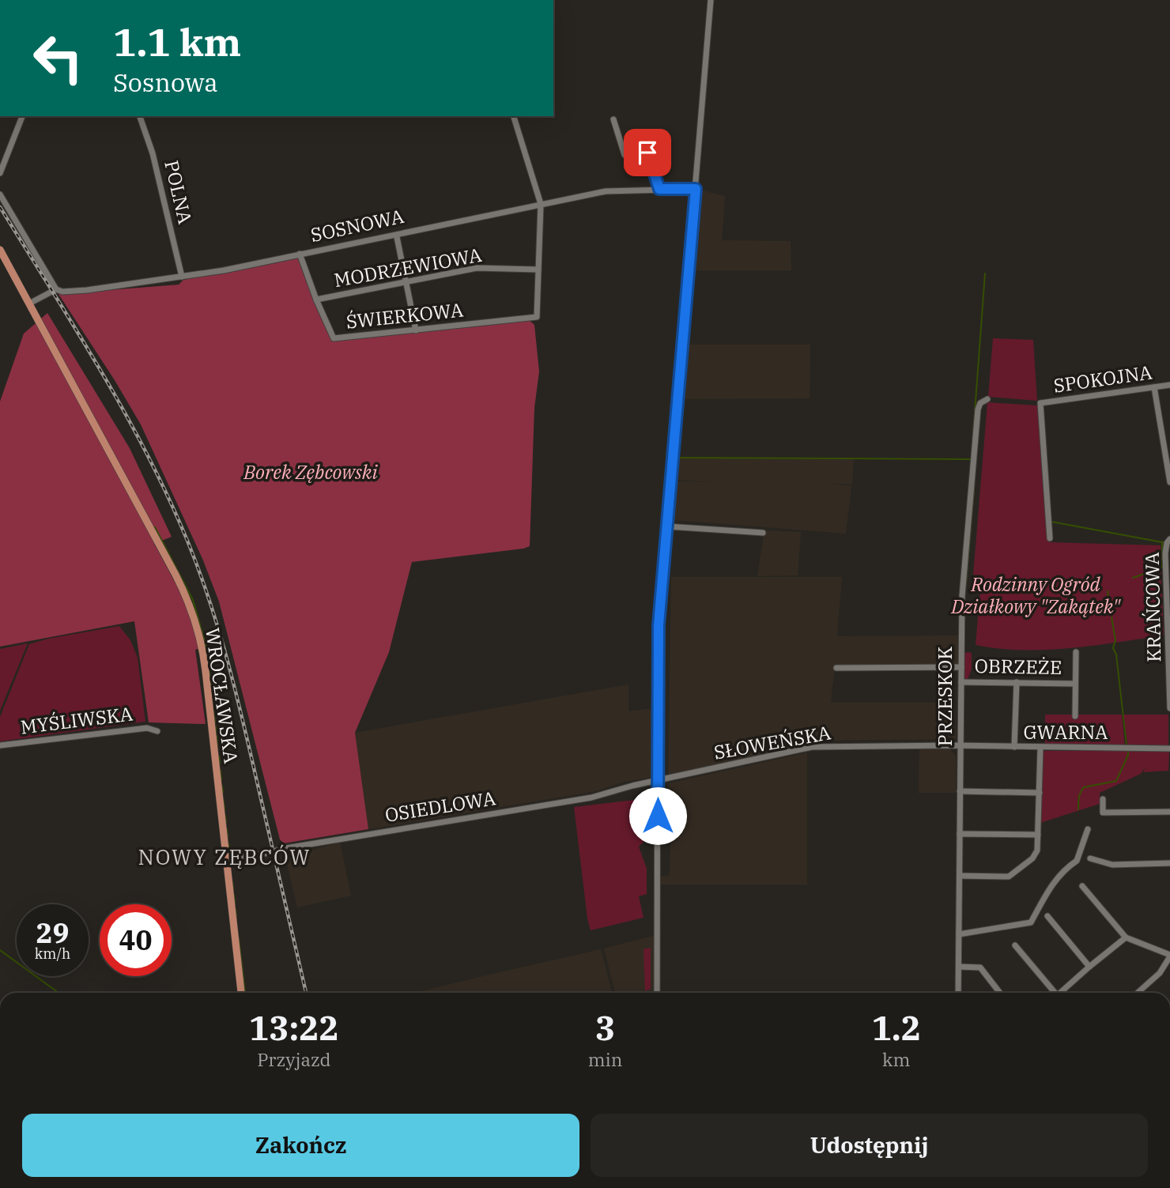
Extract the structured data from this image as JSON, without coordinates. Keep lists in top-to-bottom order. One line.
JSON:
{"streets":{"main road":["WROCŁAWSKA"],"street":["POLNA","SOSNOWA","MODRZEWIOWA","ŚWIERKOWA","SPOKOJNA","KRAŃCOWA","OBRZEŻE","PRZESKOK","MYŚLIWSKA","GWARNA","SŁOWEŃSKA","OSIEDLOWA"]},"crossings":[["POLNA","SOSNOWA"],["SOSNOWA","ŚWIERKOWA"],["SOSNOWA","WROCŁAWSKA"],["MODRZEWIOWA","ŚWIERKOWA"],["OBRZEŻE","PRZESKOK"],["WROCŁAWSKA","OSIEDLOWA"],["PRZESKOK","GWARNA"],["PRZESKOK","SŁOWEŃSKA"],["GWARNA","SŁOWEŃSKA"],["SŁOWEŃSKA","OSIEDLOWA"]],"districts":["NOWY ZĘBCÓW"],"parks":["Borek Zębcowski","Rodzinny Ogród Działkowy \"Zakątek\""],"page":{"turn":["1.1 km","Sosnowa"],"speed":"29 km/h","limit":"40","eta":["13:22","Przyjazd","3","min","1.2","km"],"buttons":["Zakończ","Udostępnij"]}}
